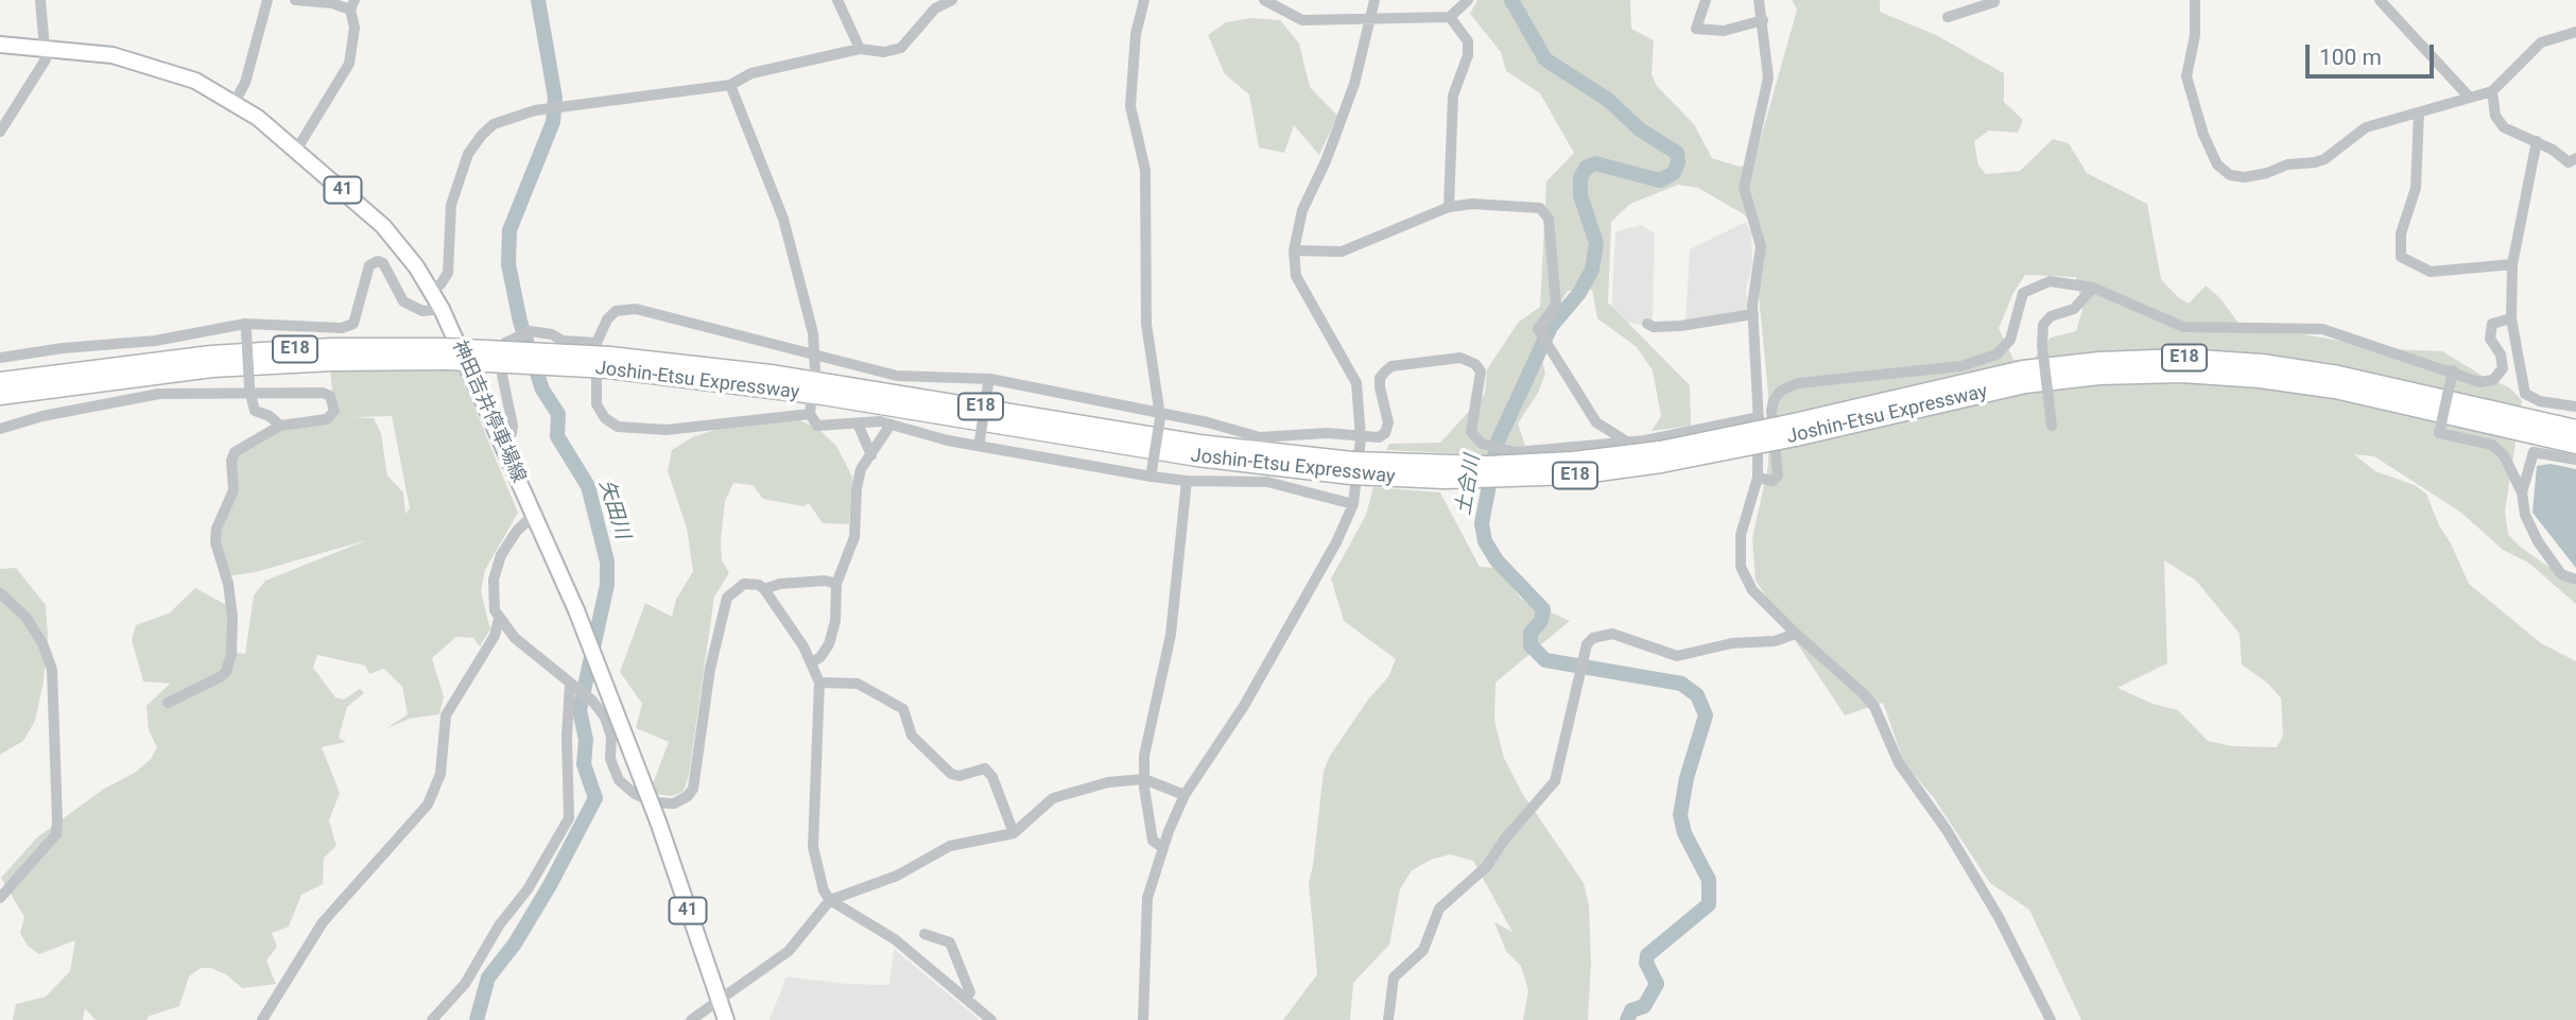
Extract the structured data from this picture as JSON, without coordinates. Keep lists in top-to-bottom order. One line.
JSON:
{"streets":{"highway":["E18","Joshin-Etsu Expressway"],"main road":["41","神田吉井停車場線"]},"water":["土合川","矢田川"],"scale_bar":"100 m"}
